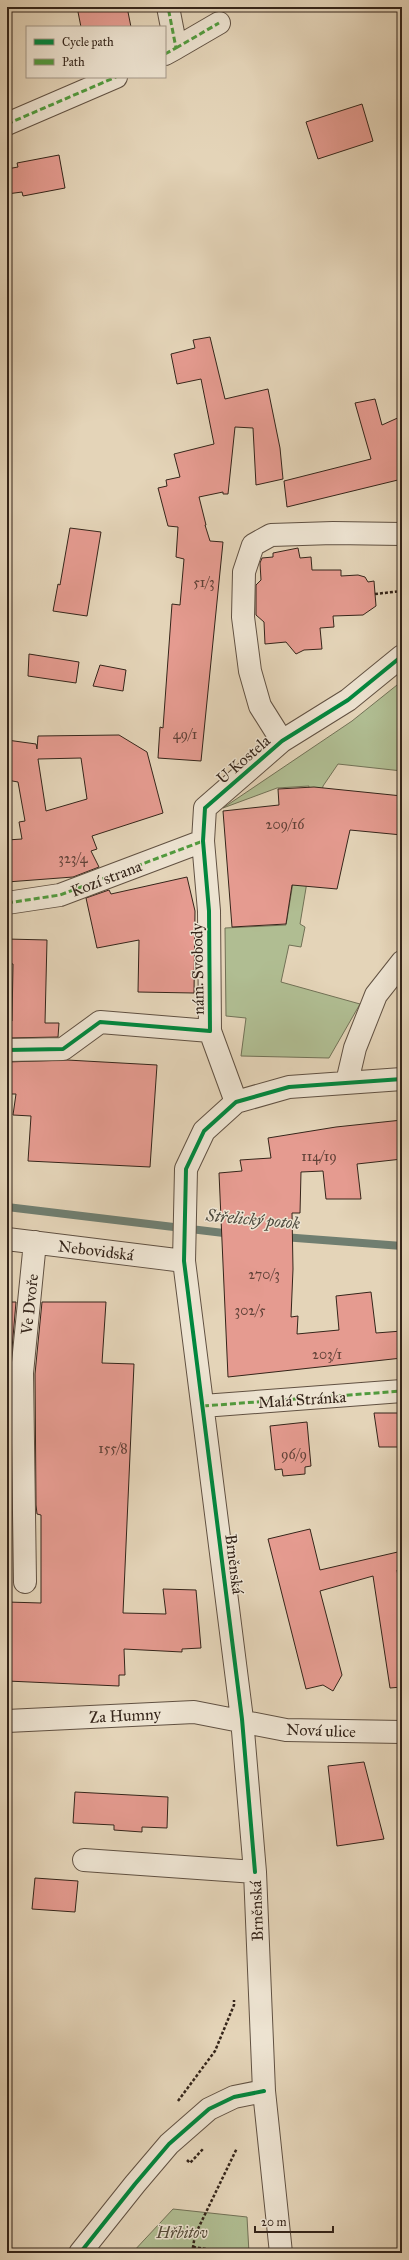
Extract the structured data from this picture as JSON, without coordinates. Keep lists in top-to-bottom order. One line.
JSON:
{"streets":{"street":["U Kostela","Kozí strana","nám. Svobody","Nebovidská","Ve Dvoře","Malá Stránka","Brněnská","Za Humny","Nová ulice"]},"crossings":[["U Kostela","Kozí strana"],["U Kostela","nám. Svobody"],["Nebovidská","Ve Dvoře"],["Nebovidská","Brněnská"],["Malá Stránka","Brněnská"],["Brněnská","Za Humny"],["Brněnská","Nová ulice"],["Za Humny","Nová ulice"]],"water":["Střelický potok"],"parks":["Hřbitov"],"house_numbers":["51/3","49/1","209/16","323/4","114/19","270/3","302/5","203/1","155/8","96/9"],"legend":["Cycle path","Path"],"scale_bar":"20 m"}
